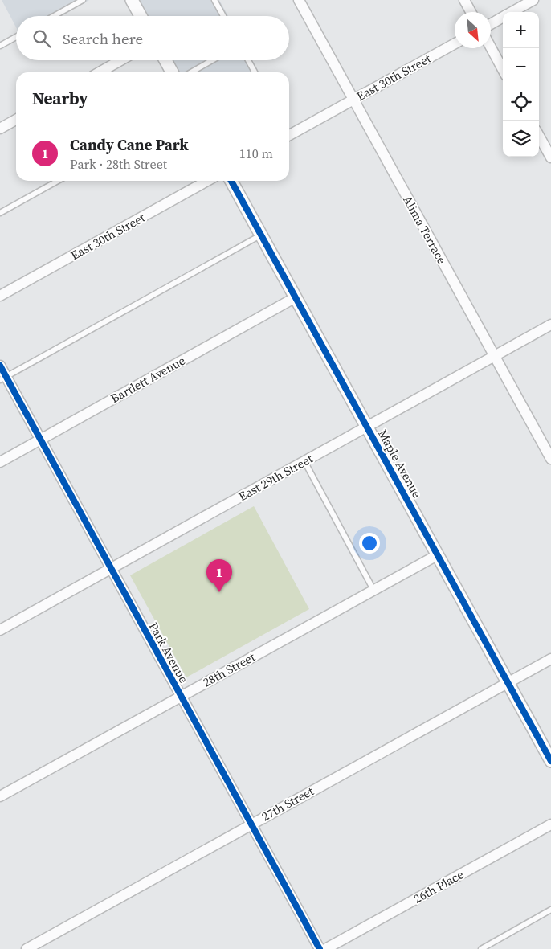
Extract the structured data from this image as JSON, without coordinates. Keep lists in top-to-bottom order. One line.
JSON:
{"streets":{"street":["East 30th Street","Alima Terrace","Bartlett Avenue","Maple Avenue","East 29th Street","Park Avenue","28th Street","27th Street","26th Place"]},"crossings":[["East 30th Street","Alima Terrace"],["Alima Terrace","East 29th Street"],["Bartlett Avenue","Maple Avenue"],["Bartlett Avenue","Park Avenue"],["Maple Avenue","East 29th Street"],["Maple Avenue","28th Street"],["Maple Avenue","27th Street"],["East 29th Street","Park Avenue"],["Park Avenue","28th Street"],["Park Avenue","27th Street"]],"north":"bottom right","page":{"map_buttons":["+","−"],"search":"Search here","heading":"Nearby","list":[{"mark":"1","name":"Candy Cane Park","note":"Park · 28th Street","value":"110 m"}],"pins":"1"}}
